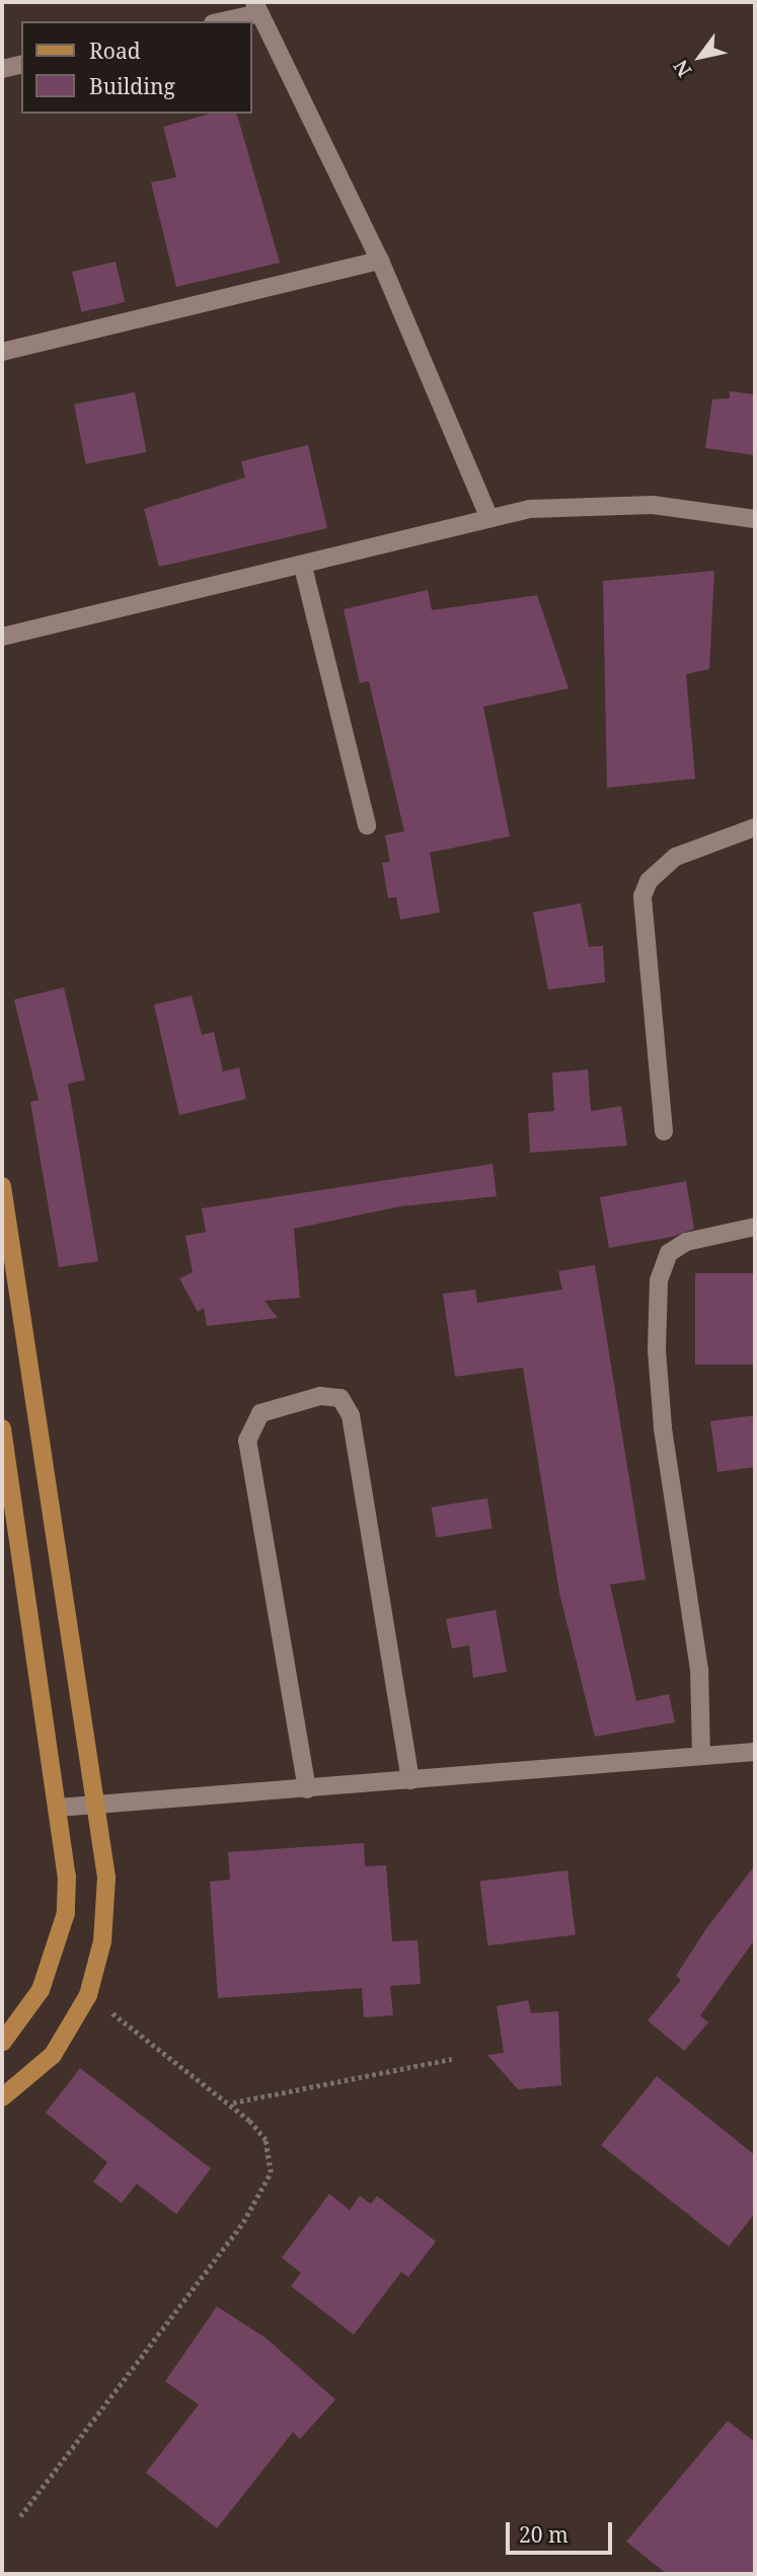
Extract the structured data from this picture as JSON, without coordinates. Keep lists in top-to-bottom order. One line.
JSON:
{"legend":["Road","Building"],"scale_bar":"20 m","north":"bottom left"}
